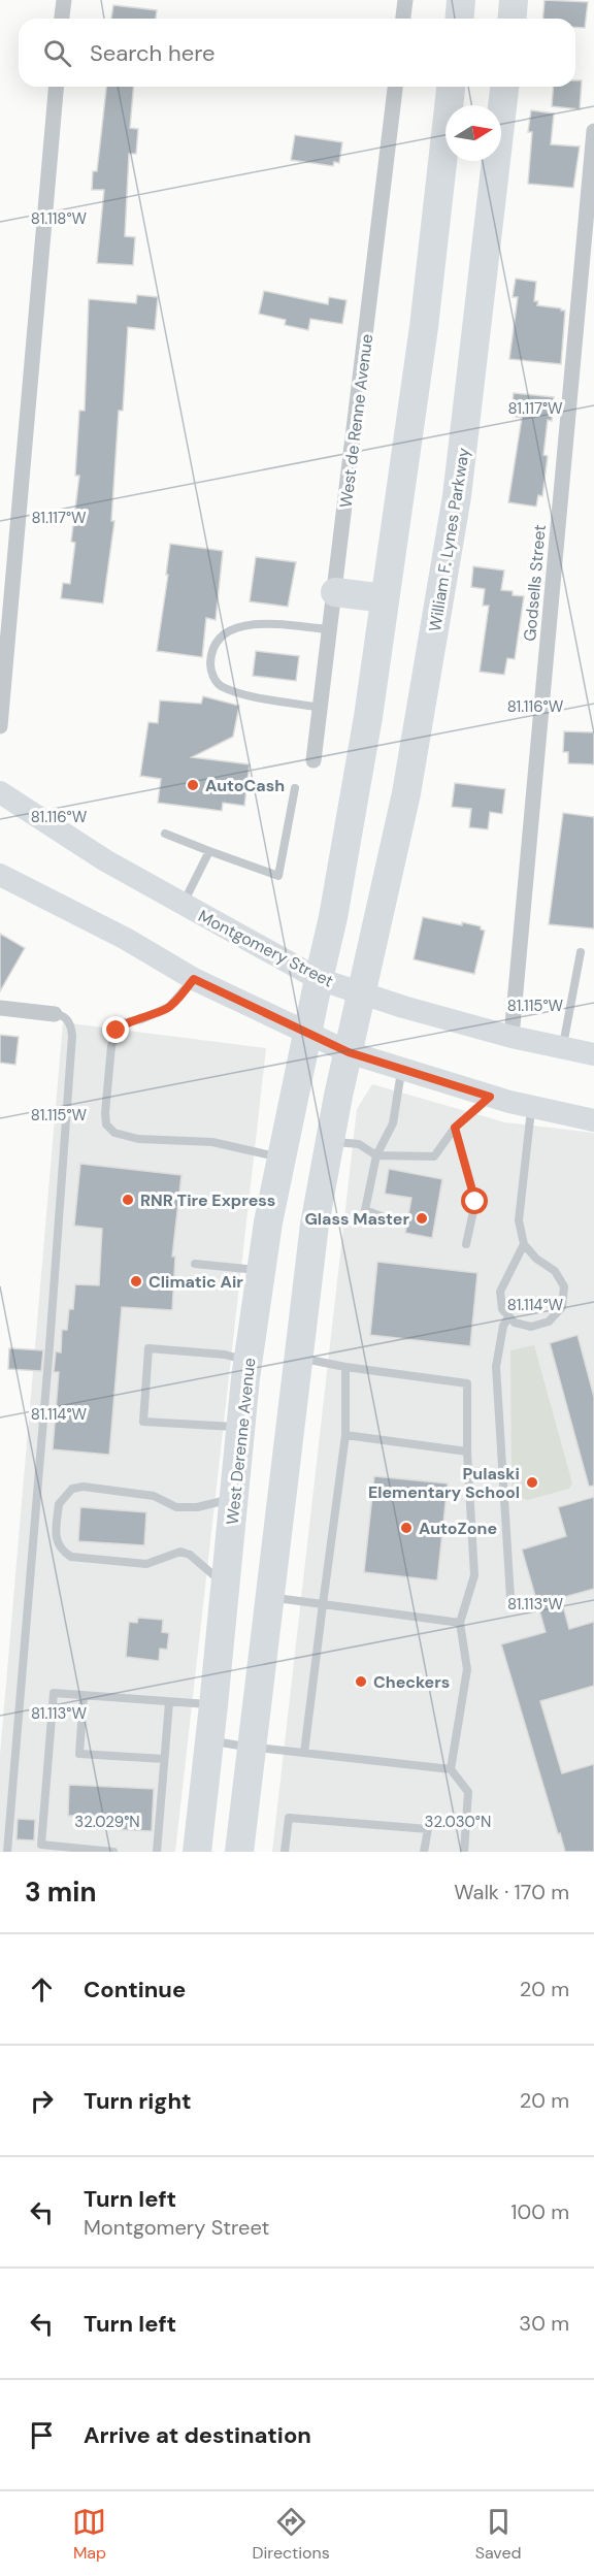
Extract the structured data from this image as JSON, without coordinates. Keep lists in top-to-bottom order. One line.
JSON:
{"streets":{"highway":["William F. Lynes Parkway","West Derenne Avenue"],"street":["West de Renne Avenue","Godsells Street","Montgomery Street"]},"crossings":[["William F. Lynes Parkway","Montgomery Street"],["Godsells Street","Montgomery Street"]],"places":["AutoCash","RNR Tire Express","Glass Master","Climatic Air","Pulaski Elementary School","AutoZone","Checkers"],"north":"right","page":{"search":"Search here","heading":["3 min","Walk · 170 m"],"list":[["Continue","20 m"],["Turn right","20 m"],["Turn left","Montgomery Street","100 m"],["Turn left","30 m"],"Arrive at destination"],"nav":["Map","Directions","Saved"]},"coordinates":["81.118°W","81.117°W","81.116°W","81.115°W","81.114°W","81.113°W","32.029°N","32.030°N"]}
